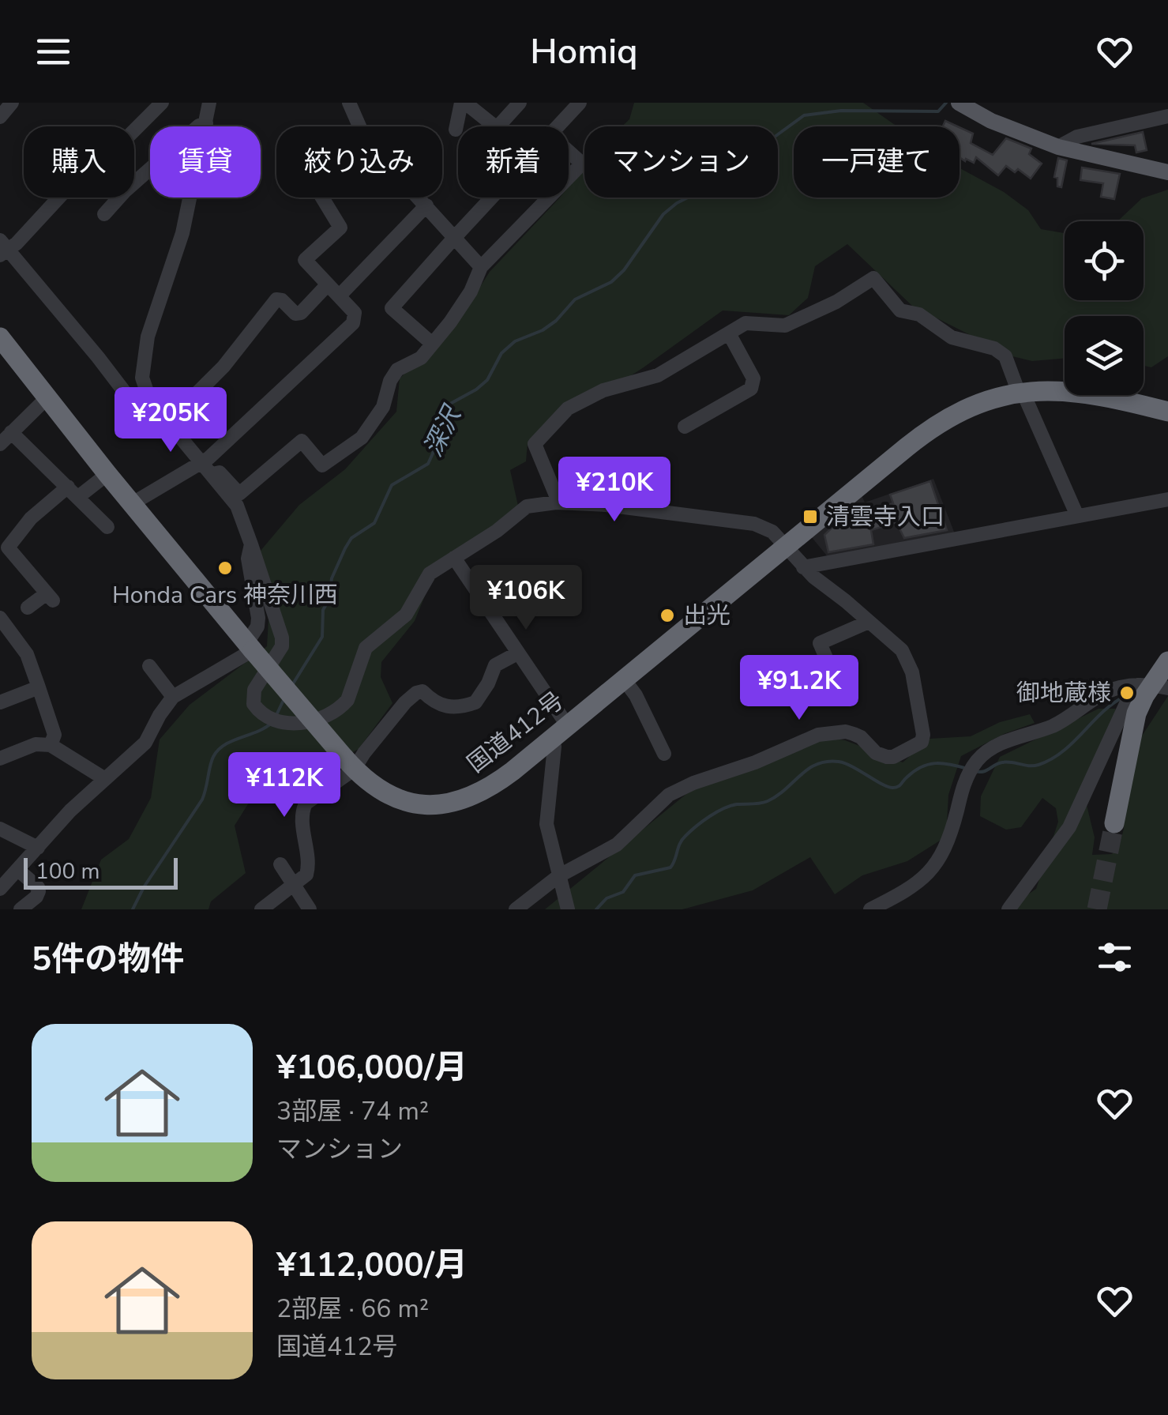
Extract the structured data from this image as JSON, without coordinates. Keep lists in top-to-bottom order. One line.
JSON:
{"streets":{"highway":["国道412号"]},"water":["深沢"],"places":{"transit":["清雲寺入口"],"other":["Honda Cars 神奈川西","出光","御地蔵様"]},"scale_bar":"100 m","page":{"header":"Homiq","chip":["購入","賃貸","絞り込み","新着","マンション","一戸建て"],"price":["¥205K","¥210K","¥106K","¥91.2K","¥112K"],"scale":"100 m","heading":"5件の物件","list":[{"name":"¥106,000/月","note":"3部屋 · 74 m² · マンション"},{"name":"¥112,000/月","note":"2部屋 · 66 m² · 国道412号"}]}}
